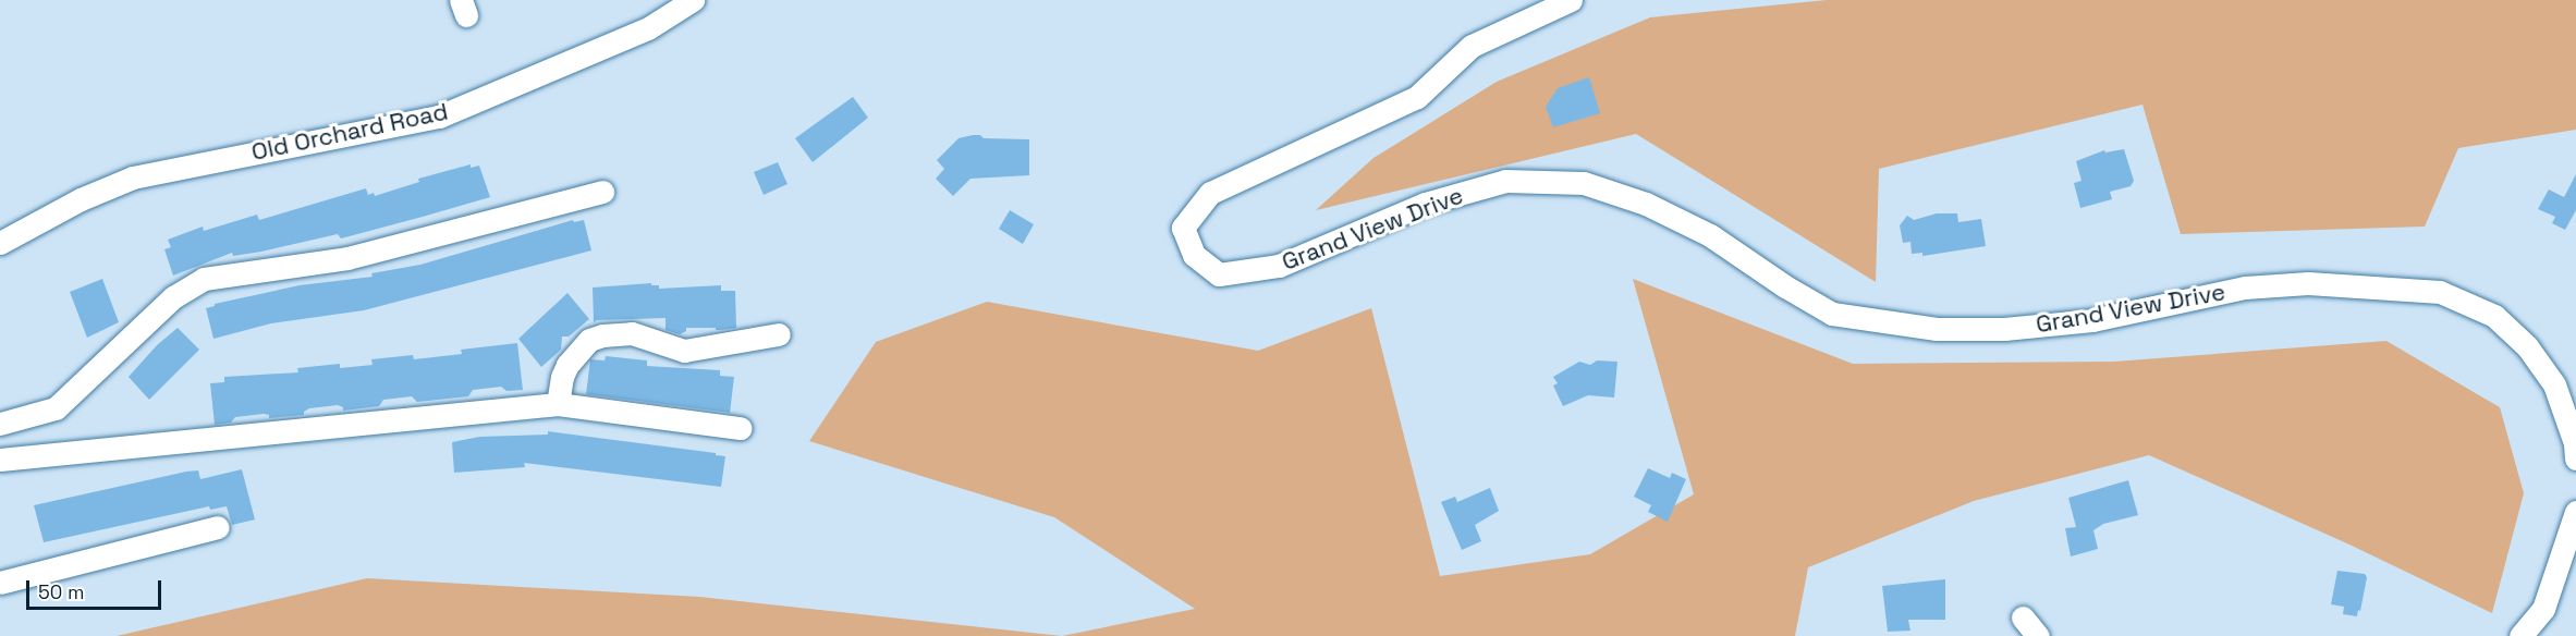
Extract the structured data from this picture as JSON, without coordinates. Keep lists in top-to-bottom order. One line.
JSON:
{"streets":{"street":["Old Orchard Road","Grand View Drive"]},"scale_bar":"50 m"}
